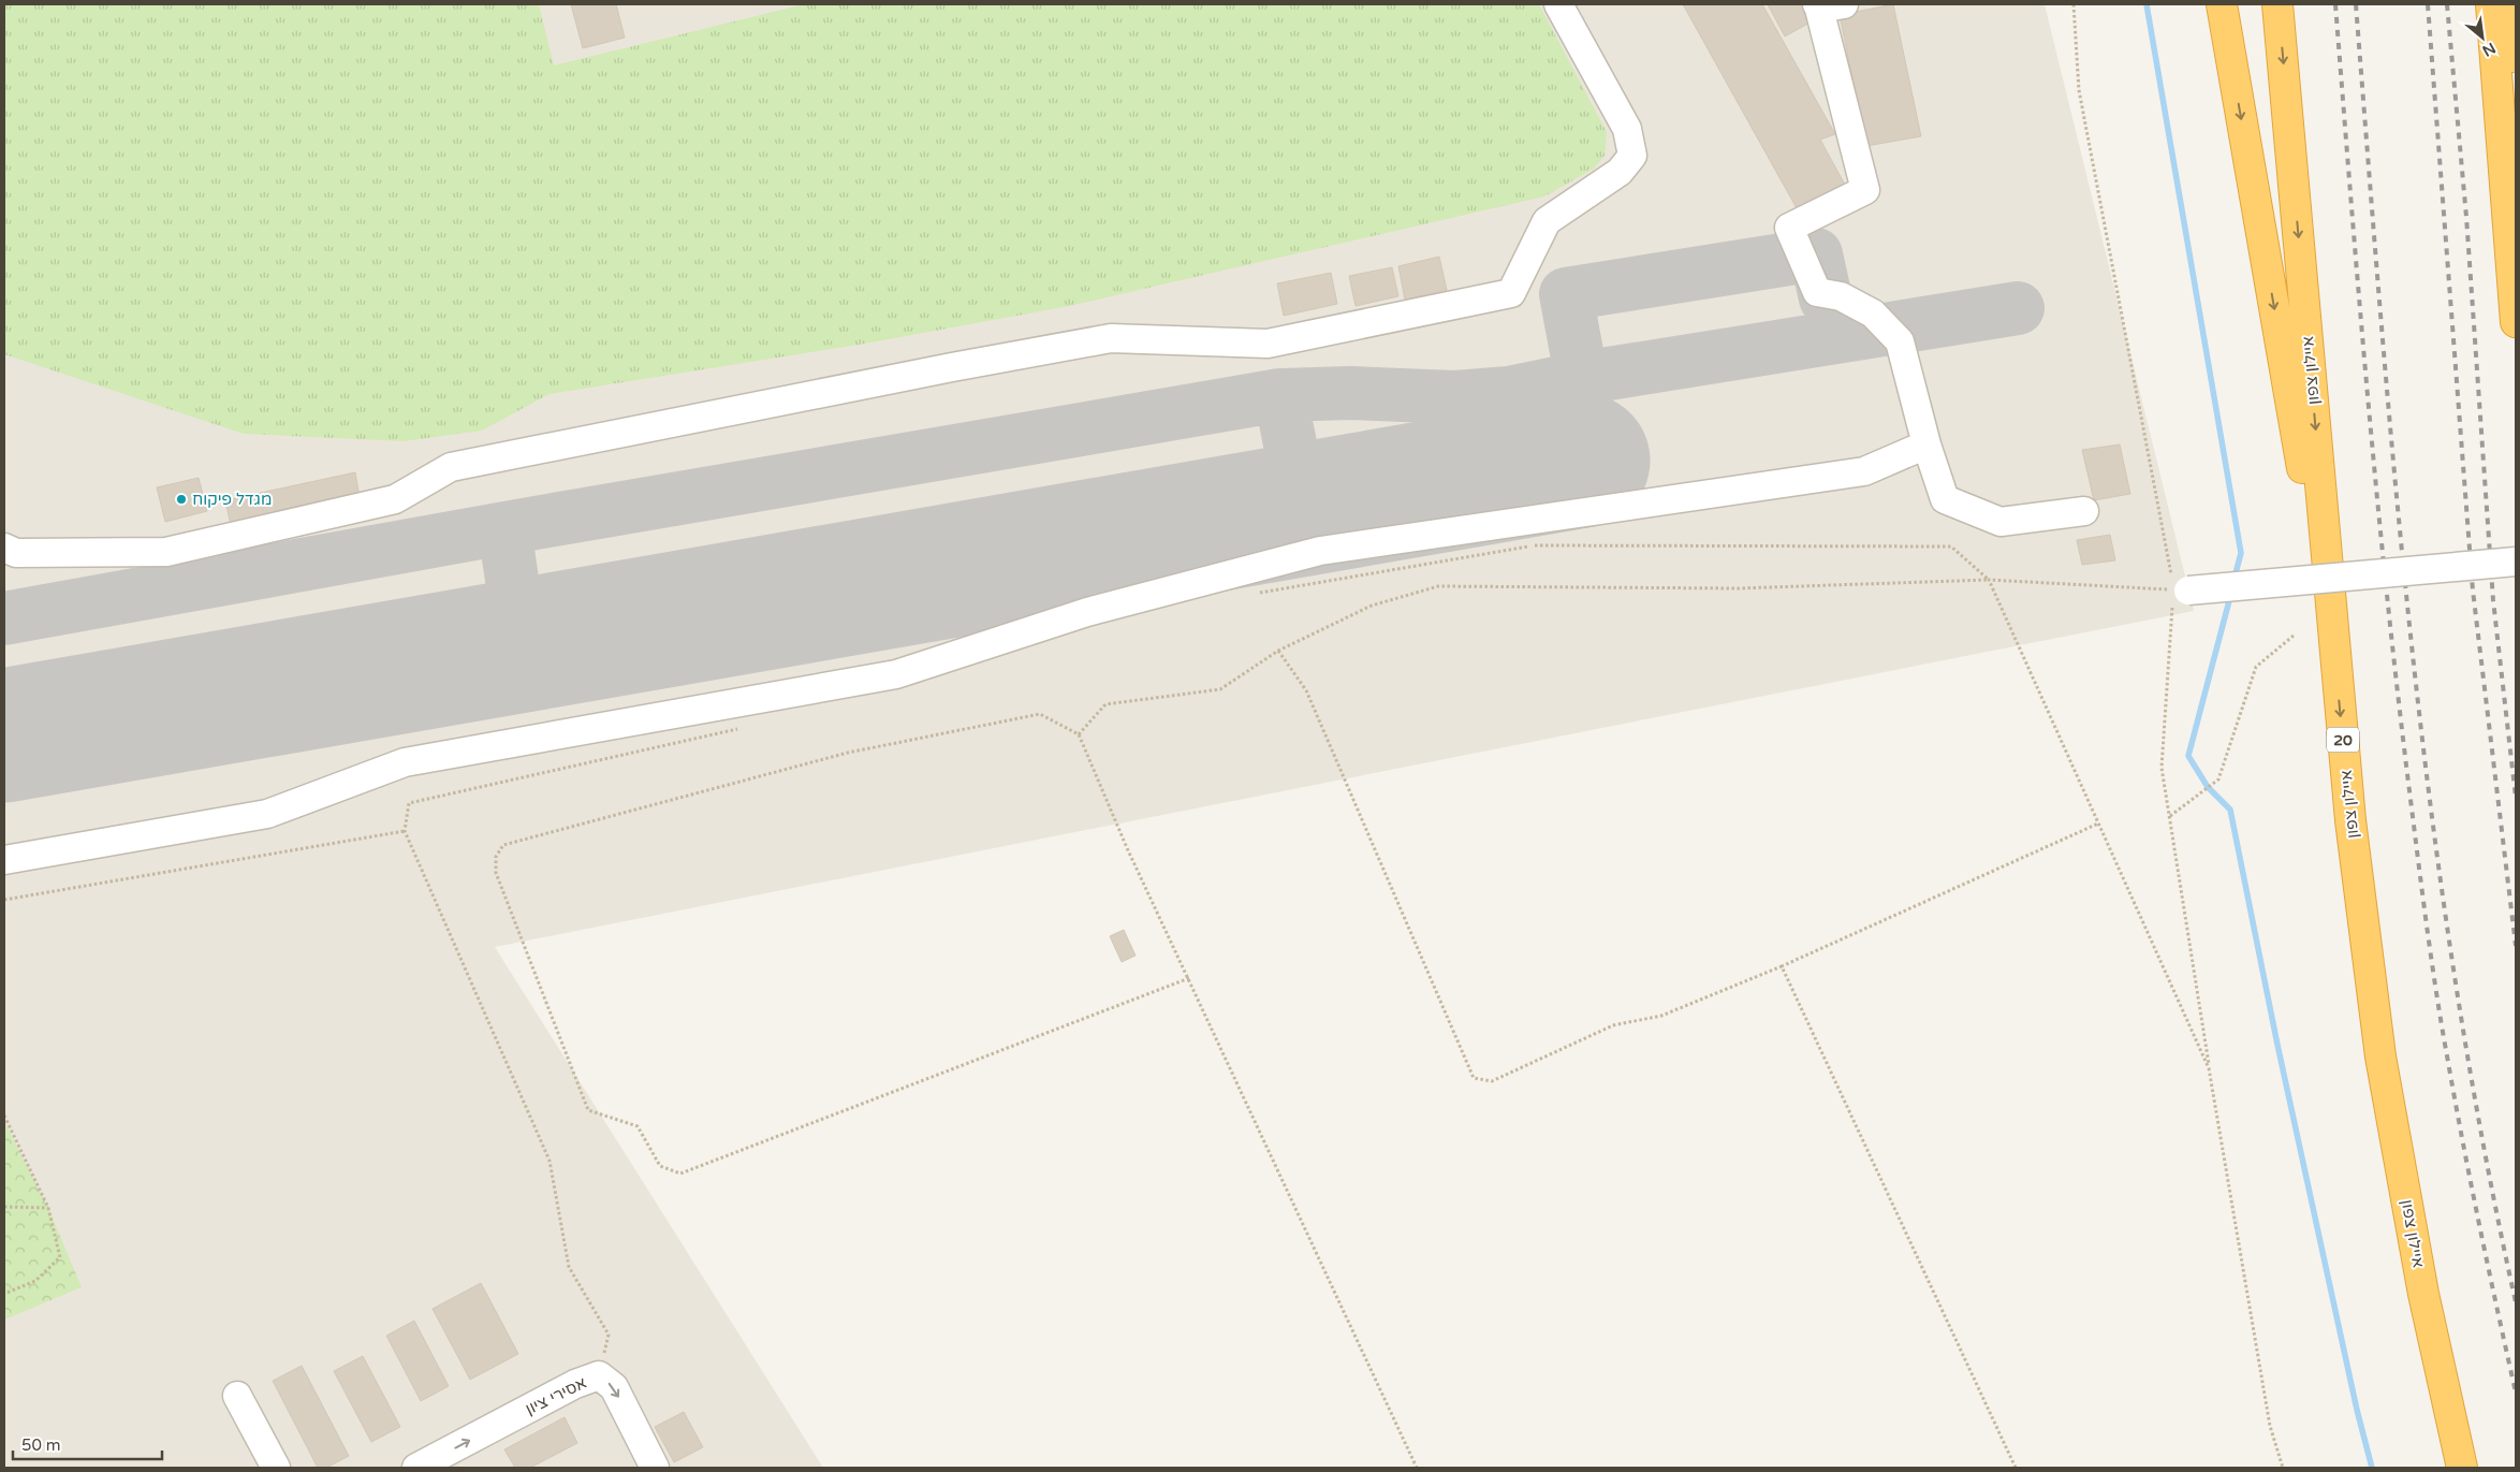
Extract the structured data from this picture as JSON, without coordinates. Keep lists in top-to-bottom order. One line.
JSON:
{"streets":{"highway":["איילון צפון","20"],"street":["אסירי ציון"]},"places":["מגדל פיקוח"],"scale_bar":"50 m","north":"bottom right"}
